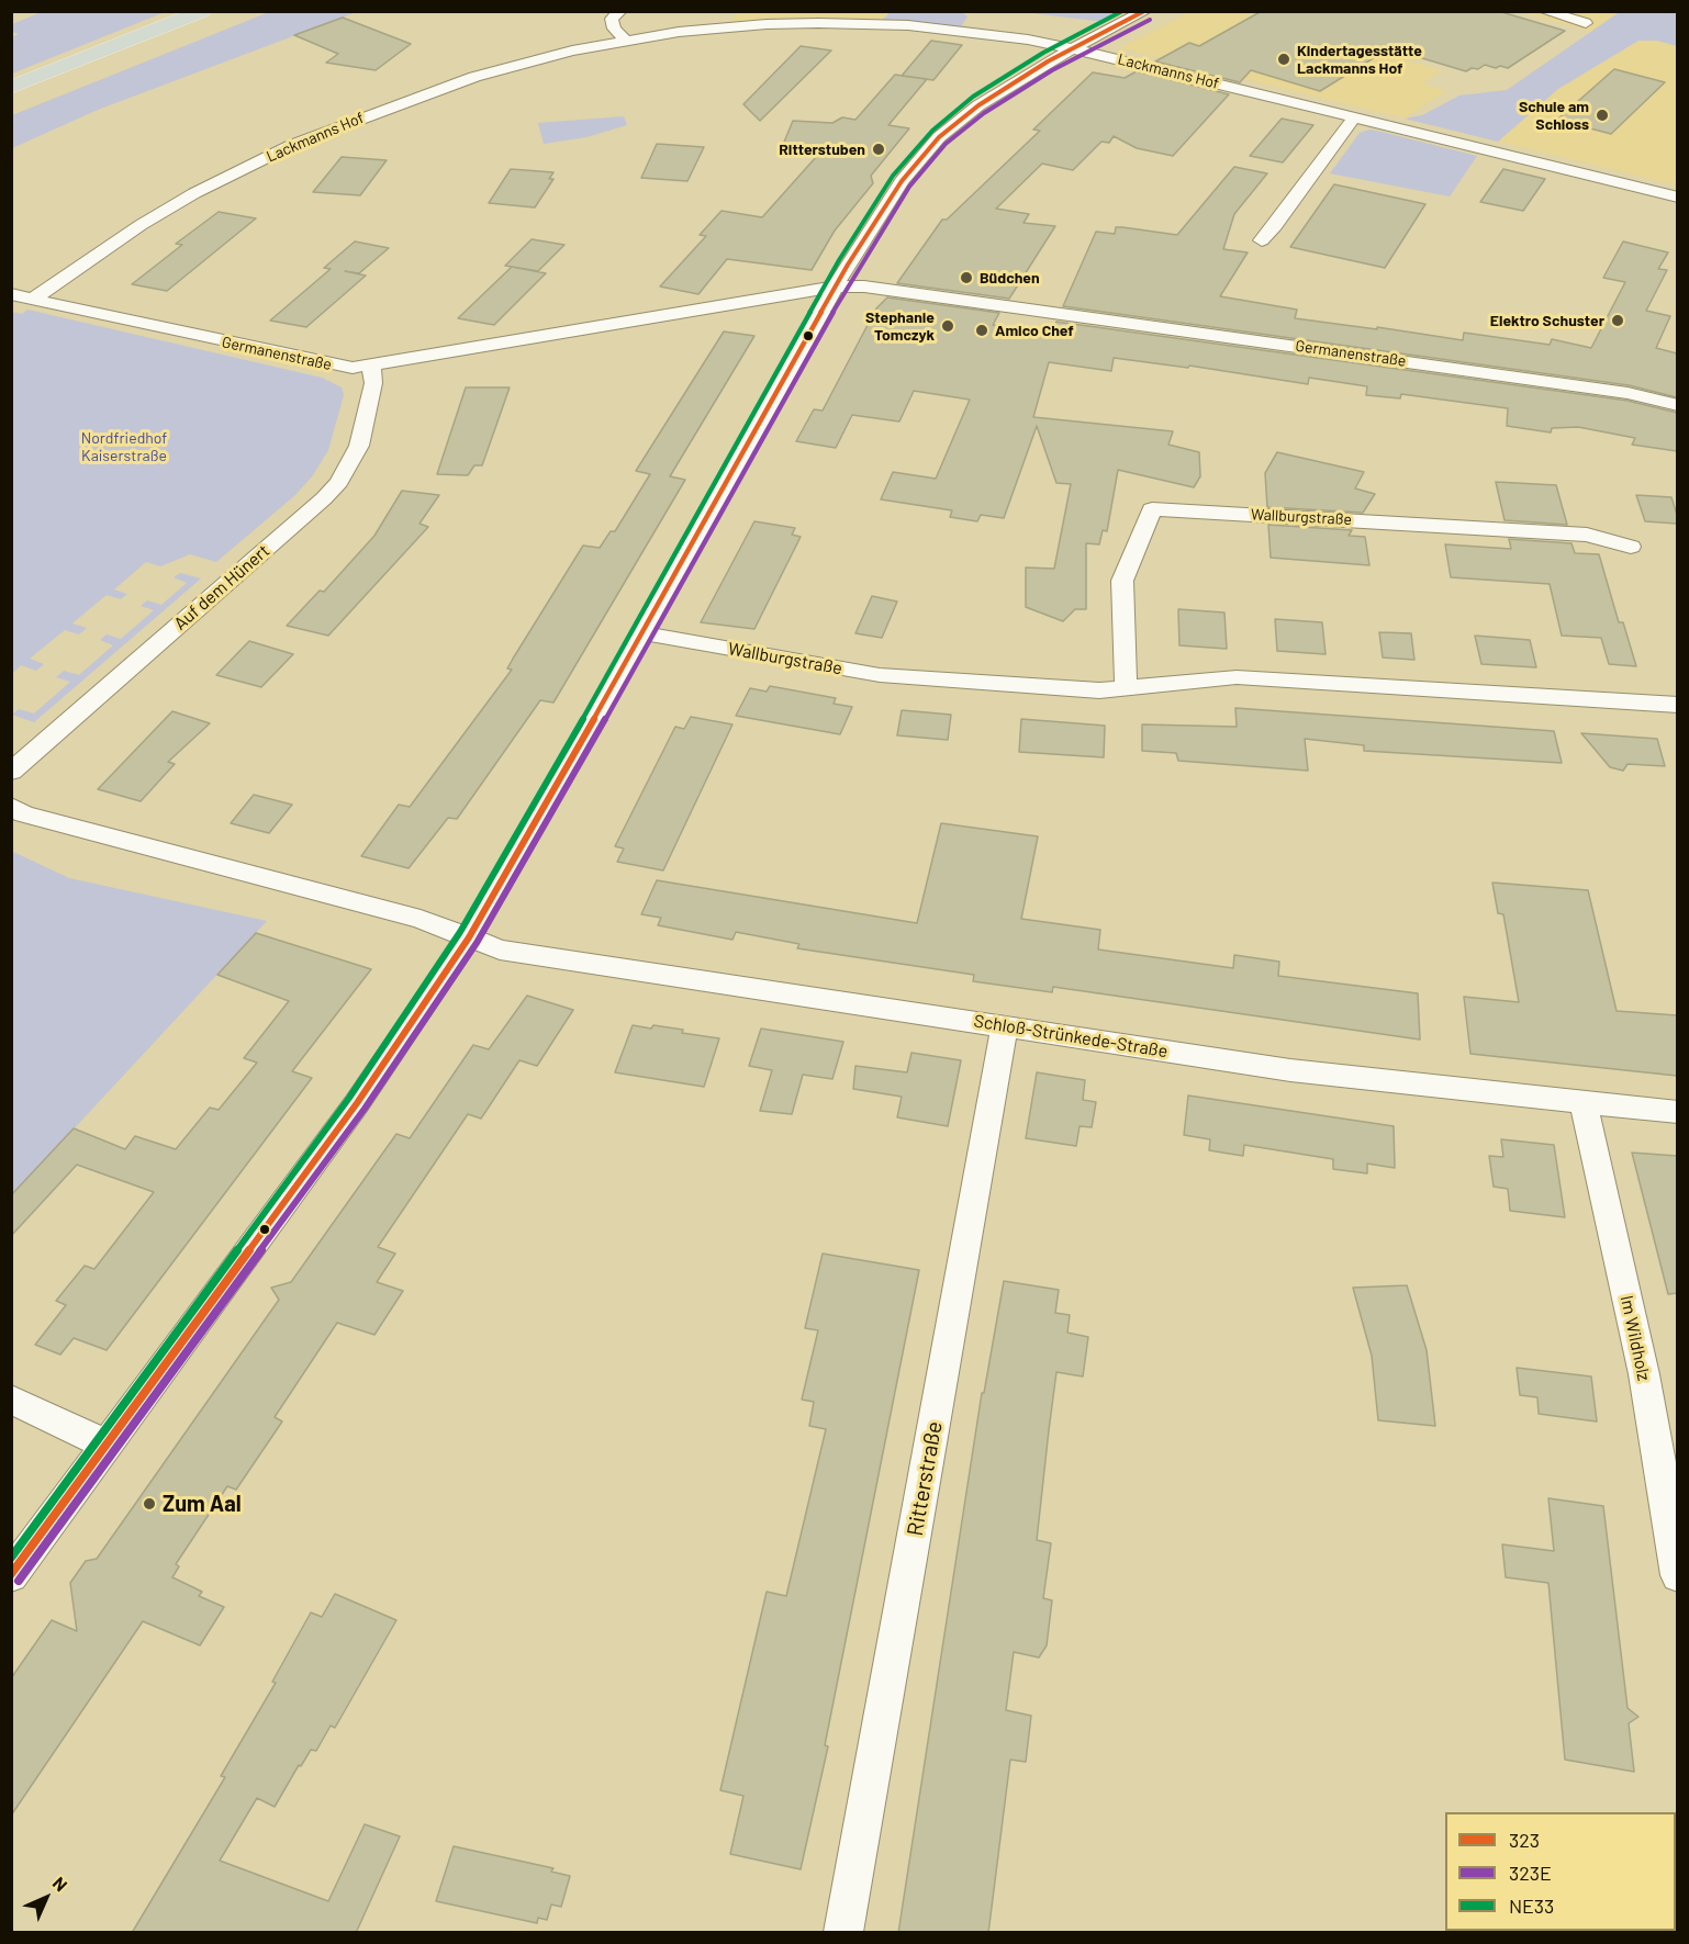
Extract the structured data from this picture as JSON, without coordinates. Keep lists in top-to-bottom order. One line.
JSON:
{"streets":{"street":["Lackmanns Hof","Germanenstraße","Wallburgstraße","Auf dem Hünert","Schloß-Strünkede-Straße","Im Wildholz","Ritterstraße"]},"crossings":[["Lackmanns Hof","Germanenstraße"],["Germanenstraße","Auf dem Hünert"],["Schloß-Strünkede-Straße","Im Wildholz"],["Schloß-Strünkede-Straße","Ritterstraße"]],"parks":["Nordfriedhof Kaiserstraße"],"places":["Kindertagesstätte Lackmanns Hof","Schule am Schloss","Ritterstuben","Büdchen","Elektro Schuster","Stephanie Tomczyk","Amico Chef","Zum Aal"],"lines":["transit line 323","transit line NE33","transit line 323E"],"legend":["323","323E","NE33"],"north":"top right"}
